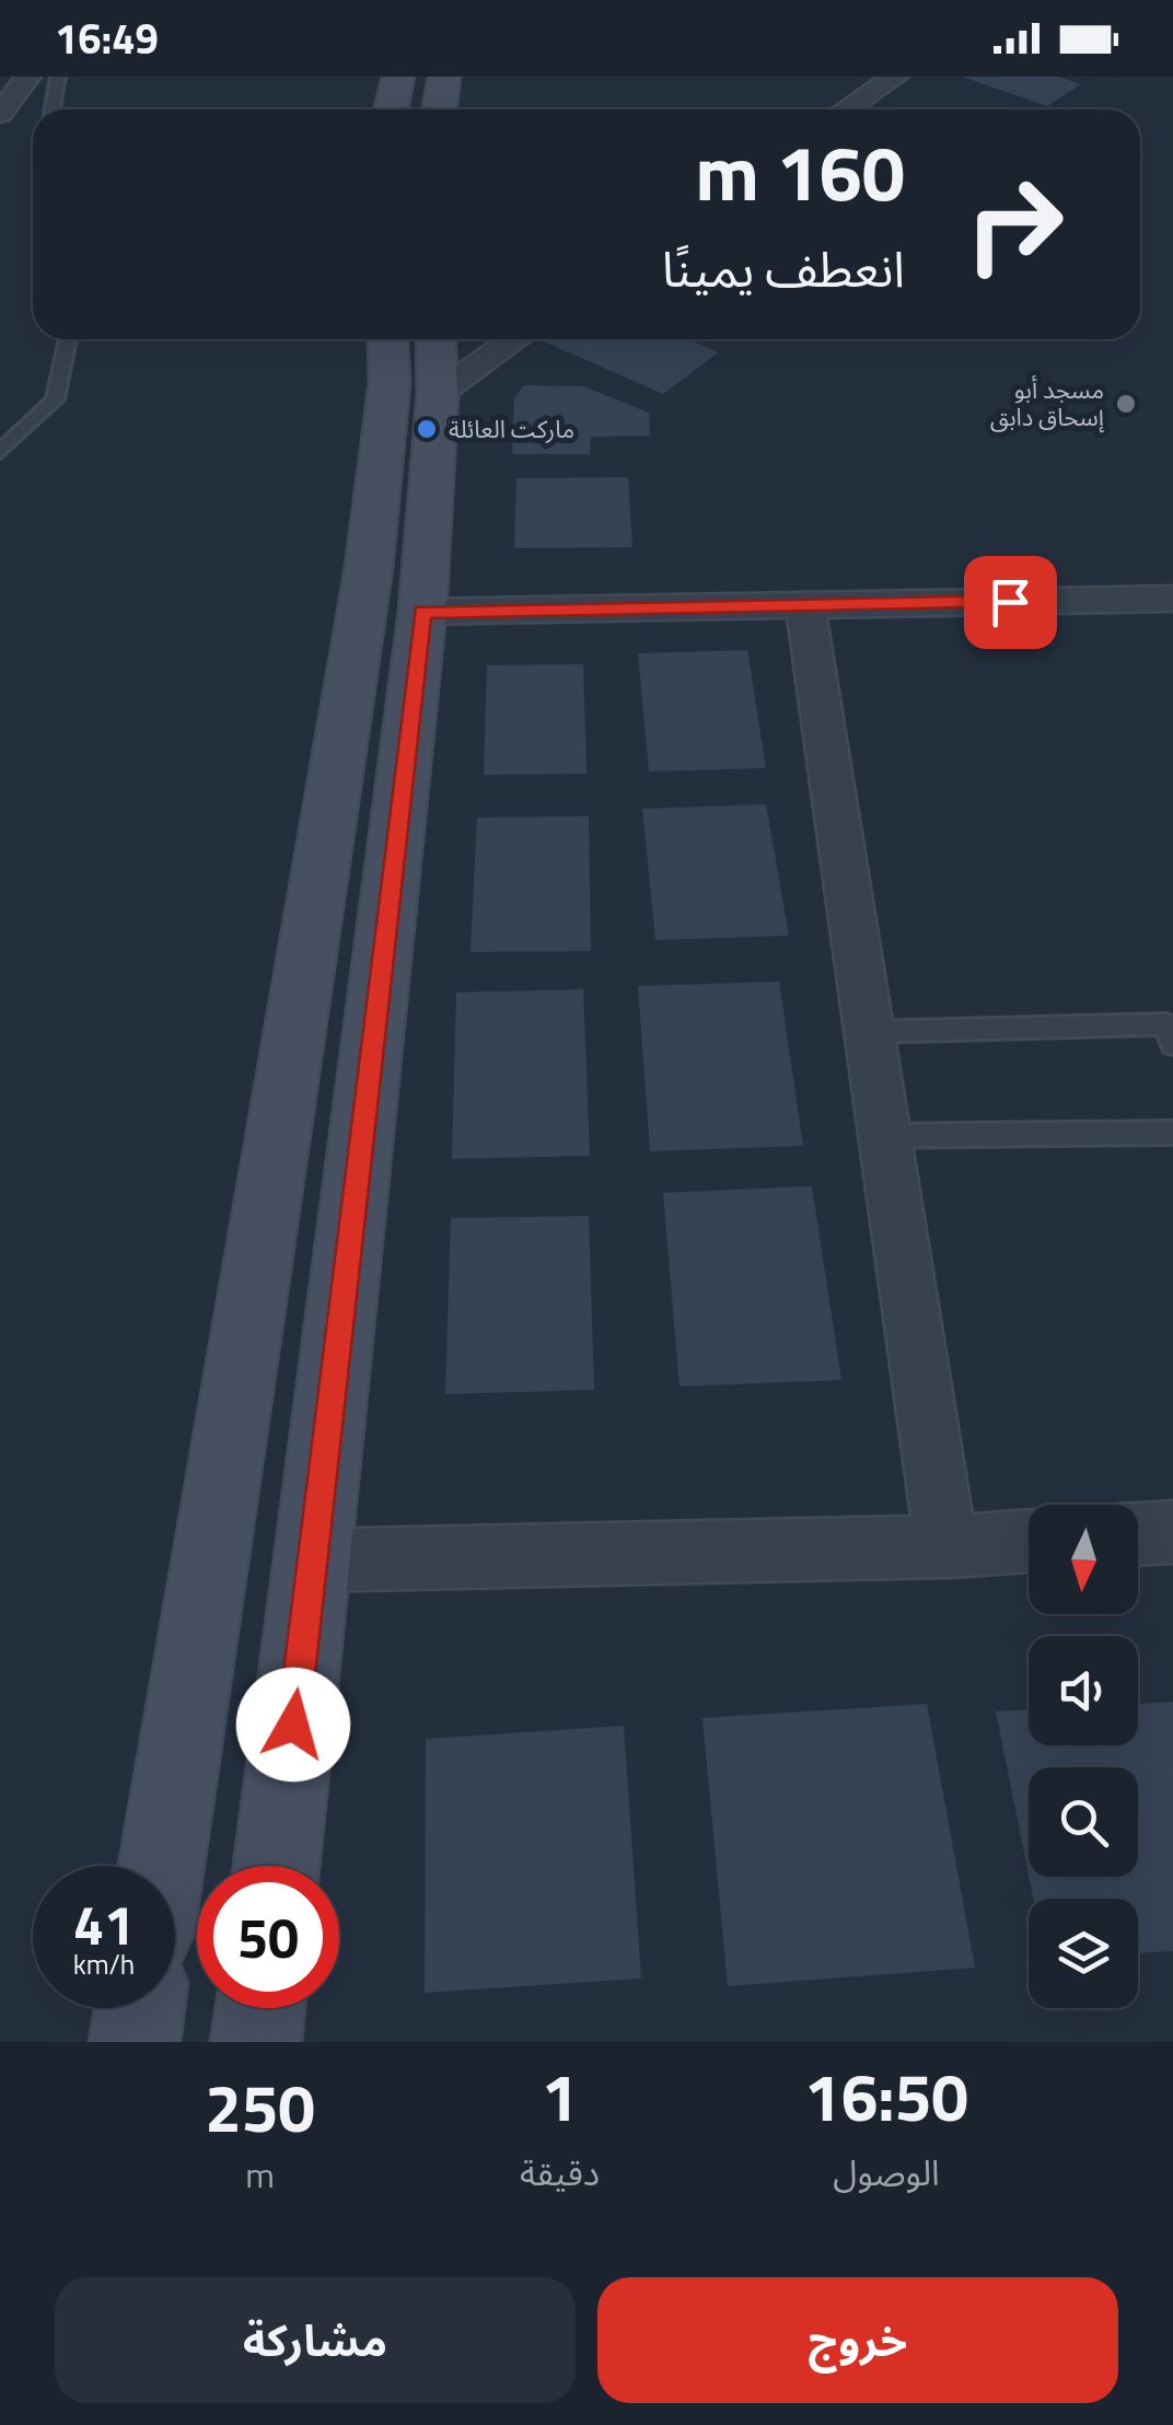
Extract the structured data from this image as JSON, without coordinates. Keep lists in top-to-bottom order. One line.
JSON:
{"places":["مسجد أبو إسحاق دابق","ماركت العائلة"],"north":"bottom","page":{"status":"16:49","turn":["160 m","انعطف يمينًا"],"speed":"41 km/h","limit":"50","eta":["16:50","الوصول","1","دقيقة","250","m"],"buttons":["خروج","مشاركة"]}}
